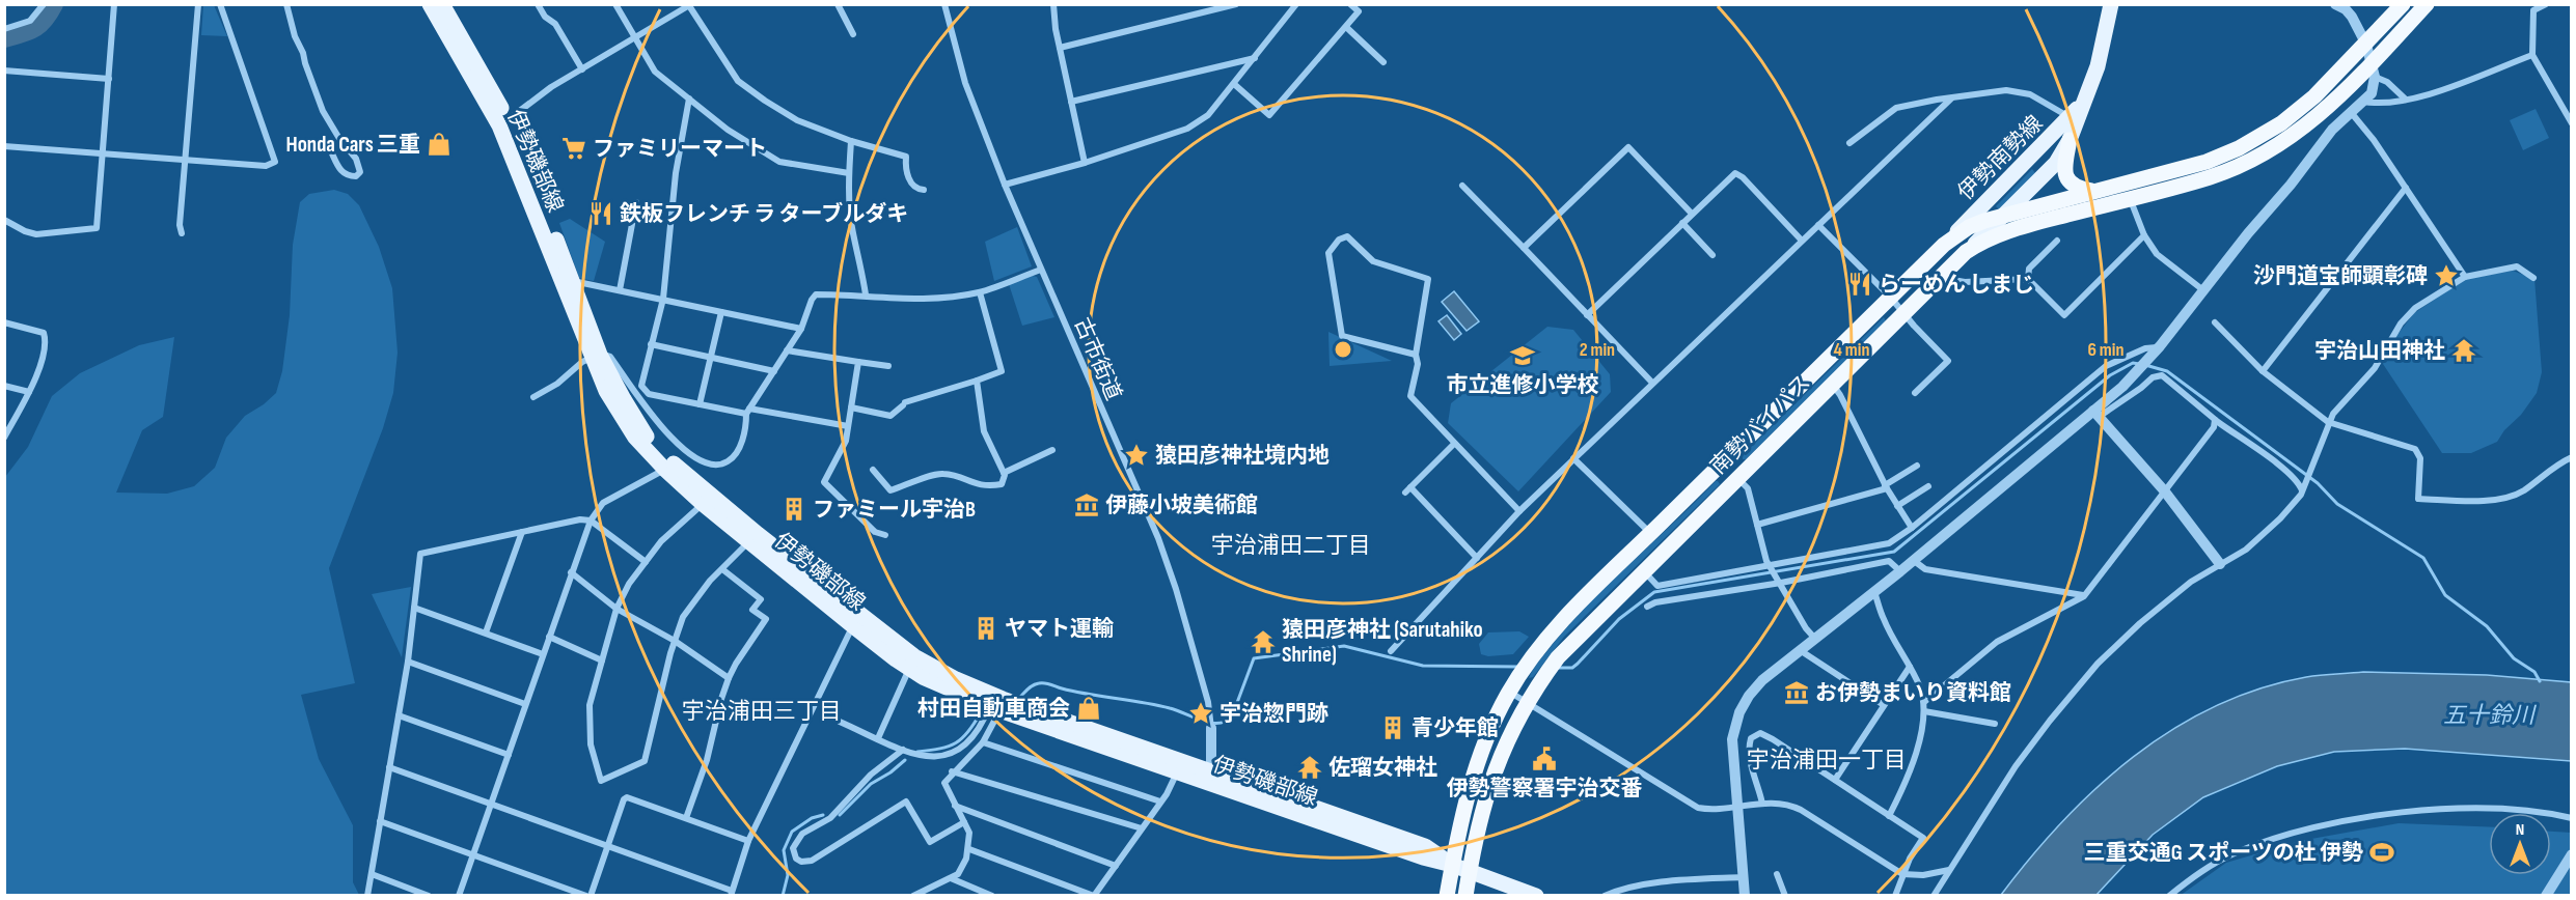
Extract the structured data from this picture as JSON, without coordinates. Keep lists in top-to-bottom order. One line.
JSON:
{"streets":{"highway":["南勢バイパス"],"main road":["伊勢南勢線","伊勢磯部線"],"street":["古市街道"]},"crossings":[["伊勢南勢線","南勢バイパス"],["伊勢磯部線","南勢バイパス"]],"districts":["宇治浦田二丁目","宇治浦田三丁目","宇治浦田一丁目"],"water":["五十鈴川"],"places":{"shop":["Honda Cars 三重","村田自動車商会"],"supermarket":["ファミリーマート"],"restaurant":["鉄板フレンチ ラ ターブルダキ","らーめん しまじ"],"place":["沙門道宝師顕彰碑","猿田彦神社境内地","宇治惣門跡"],"temple":["宇治山田神社","猿田彦神社 (Sarutahiko Shrine)","佐瑠女神社"],"school or university":["市立進修小学校"],"museum":["伊藤小坡美術館","お伊勢まいり資料館"],"building":["ファミール宇治B","ヤマト運輸","青少年館"],"public building":["伊勢警察署宇治交番"],"sports":["三重交通G スポーツの杜 伊勢"]},"north":"top","rings":["2 min","4 min","6 min"]}
